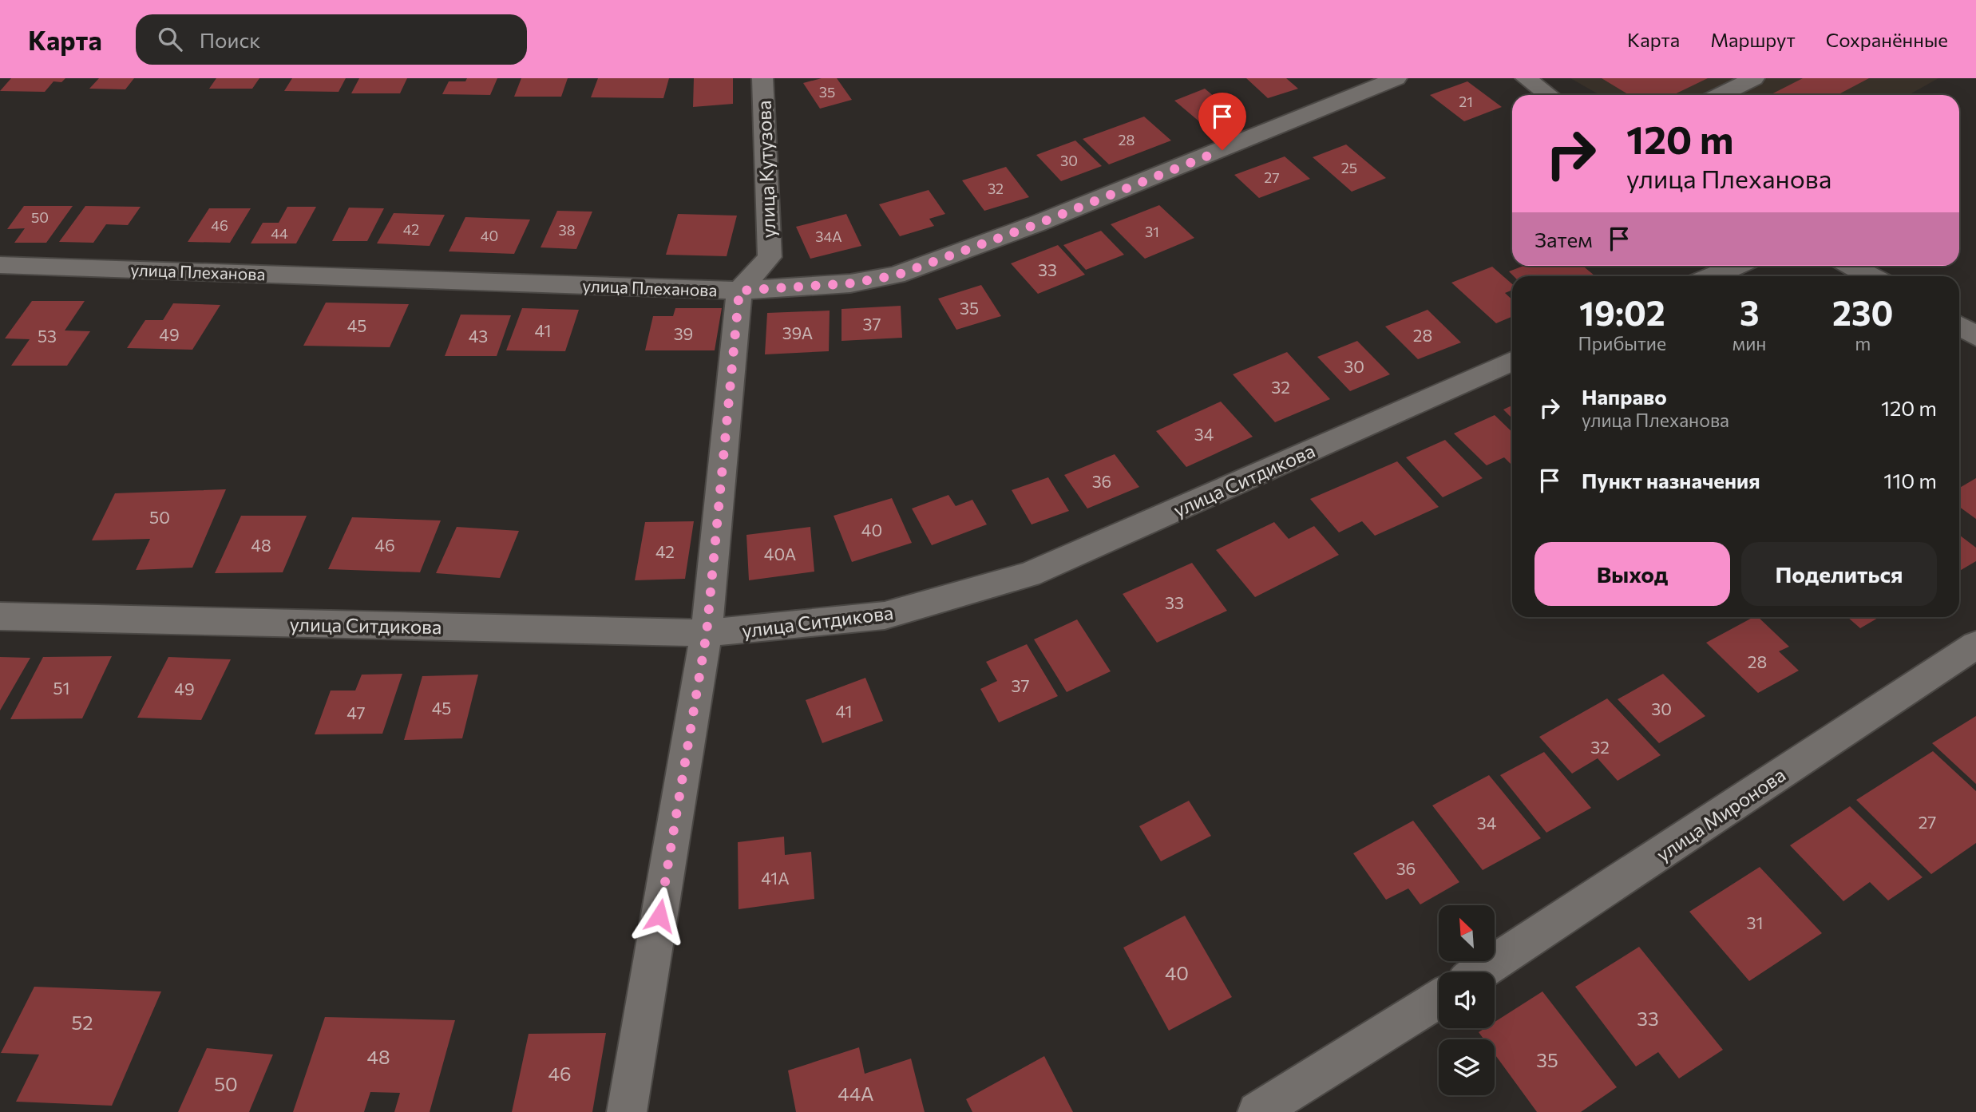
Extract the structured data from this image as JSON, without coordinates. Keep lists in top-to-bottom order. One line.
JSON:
{"streets":{"street":["улица Кутузова","улица Плеханова","улица Ситдикова","улица Миронова"]},"crossings":[["улица Кутузова","улица Плеханова"]],"house_numbers":["35","21","28","30","25","27","32","50","46","42","38","31","44","40","34А","33","35","37","45","41","39А","39","49","28","53","43","30","32","34","36","50","40","48","46","42","40А","33","28","37","51","49","45","30","41","47","32","27","34","36","41А","31","40","33","52","48","35","46","50","44А"],"north":"top left","page":{"header":"Карта","search":"Поиск","nav":["Карта","Маршрут","Сохранённые"],"turn":["120 m","улица Плеханова"],"then":"Затем","eta":["19:02","Прибытие","3","мин","230","m"],"list":[{"name":"Направо","note":"улица Плеханова","value":"120 m"},{"name":"Пункт назначения","value":"110 m"}],"buttons":["Выход","Поделиться"]}}
